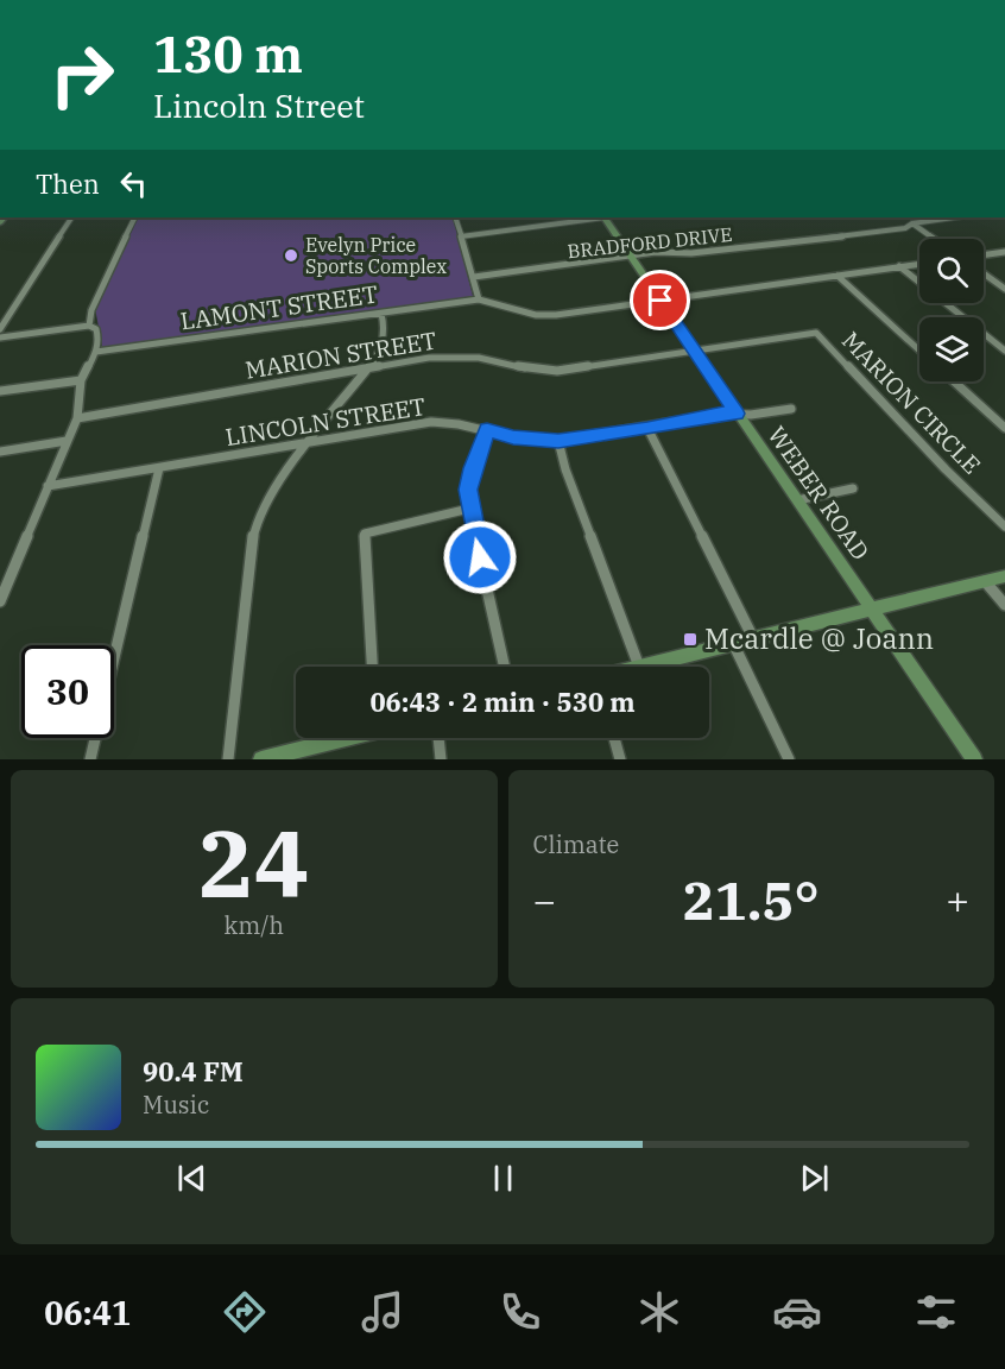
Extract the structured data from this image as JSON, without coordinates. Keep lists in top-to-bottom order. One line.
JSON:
{"streets":{"main road":["WEBER ROAD"],"street":["BRADFORD DRIVE","LAMONT STREET","MARION STREET","MARION CIRCLE","LINCOLN STREET"]},"crossings":[["BRADFORD DRIVE","WEBER ROAD"],["LAMONT STREET","WEBER ROAD"],["MARION STREET","MARION CIRCLE"],["MARION STREET","WEBER ROAD"],["MARION CIRCLE","WEBER ROAD"],["LINCOLN STREET","WEBER ROAD"]],"places":{"other":["Evelyn Price Sports Complex"],"transit":["Mcardle @ Joann"]},"page":{"turn":["130 m","Lincoln Street"],"then":"Then","limit":"30","trip":"06:43 · 2 min · 530 m","tile":[["24","km/h"],"Climate"],"heat":["−","21.5°","+"],"song":["90.4 FM","Music"],"tabs":"06:41"}}
